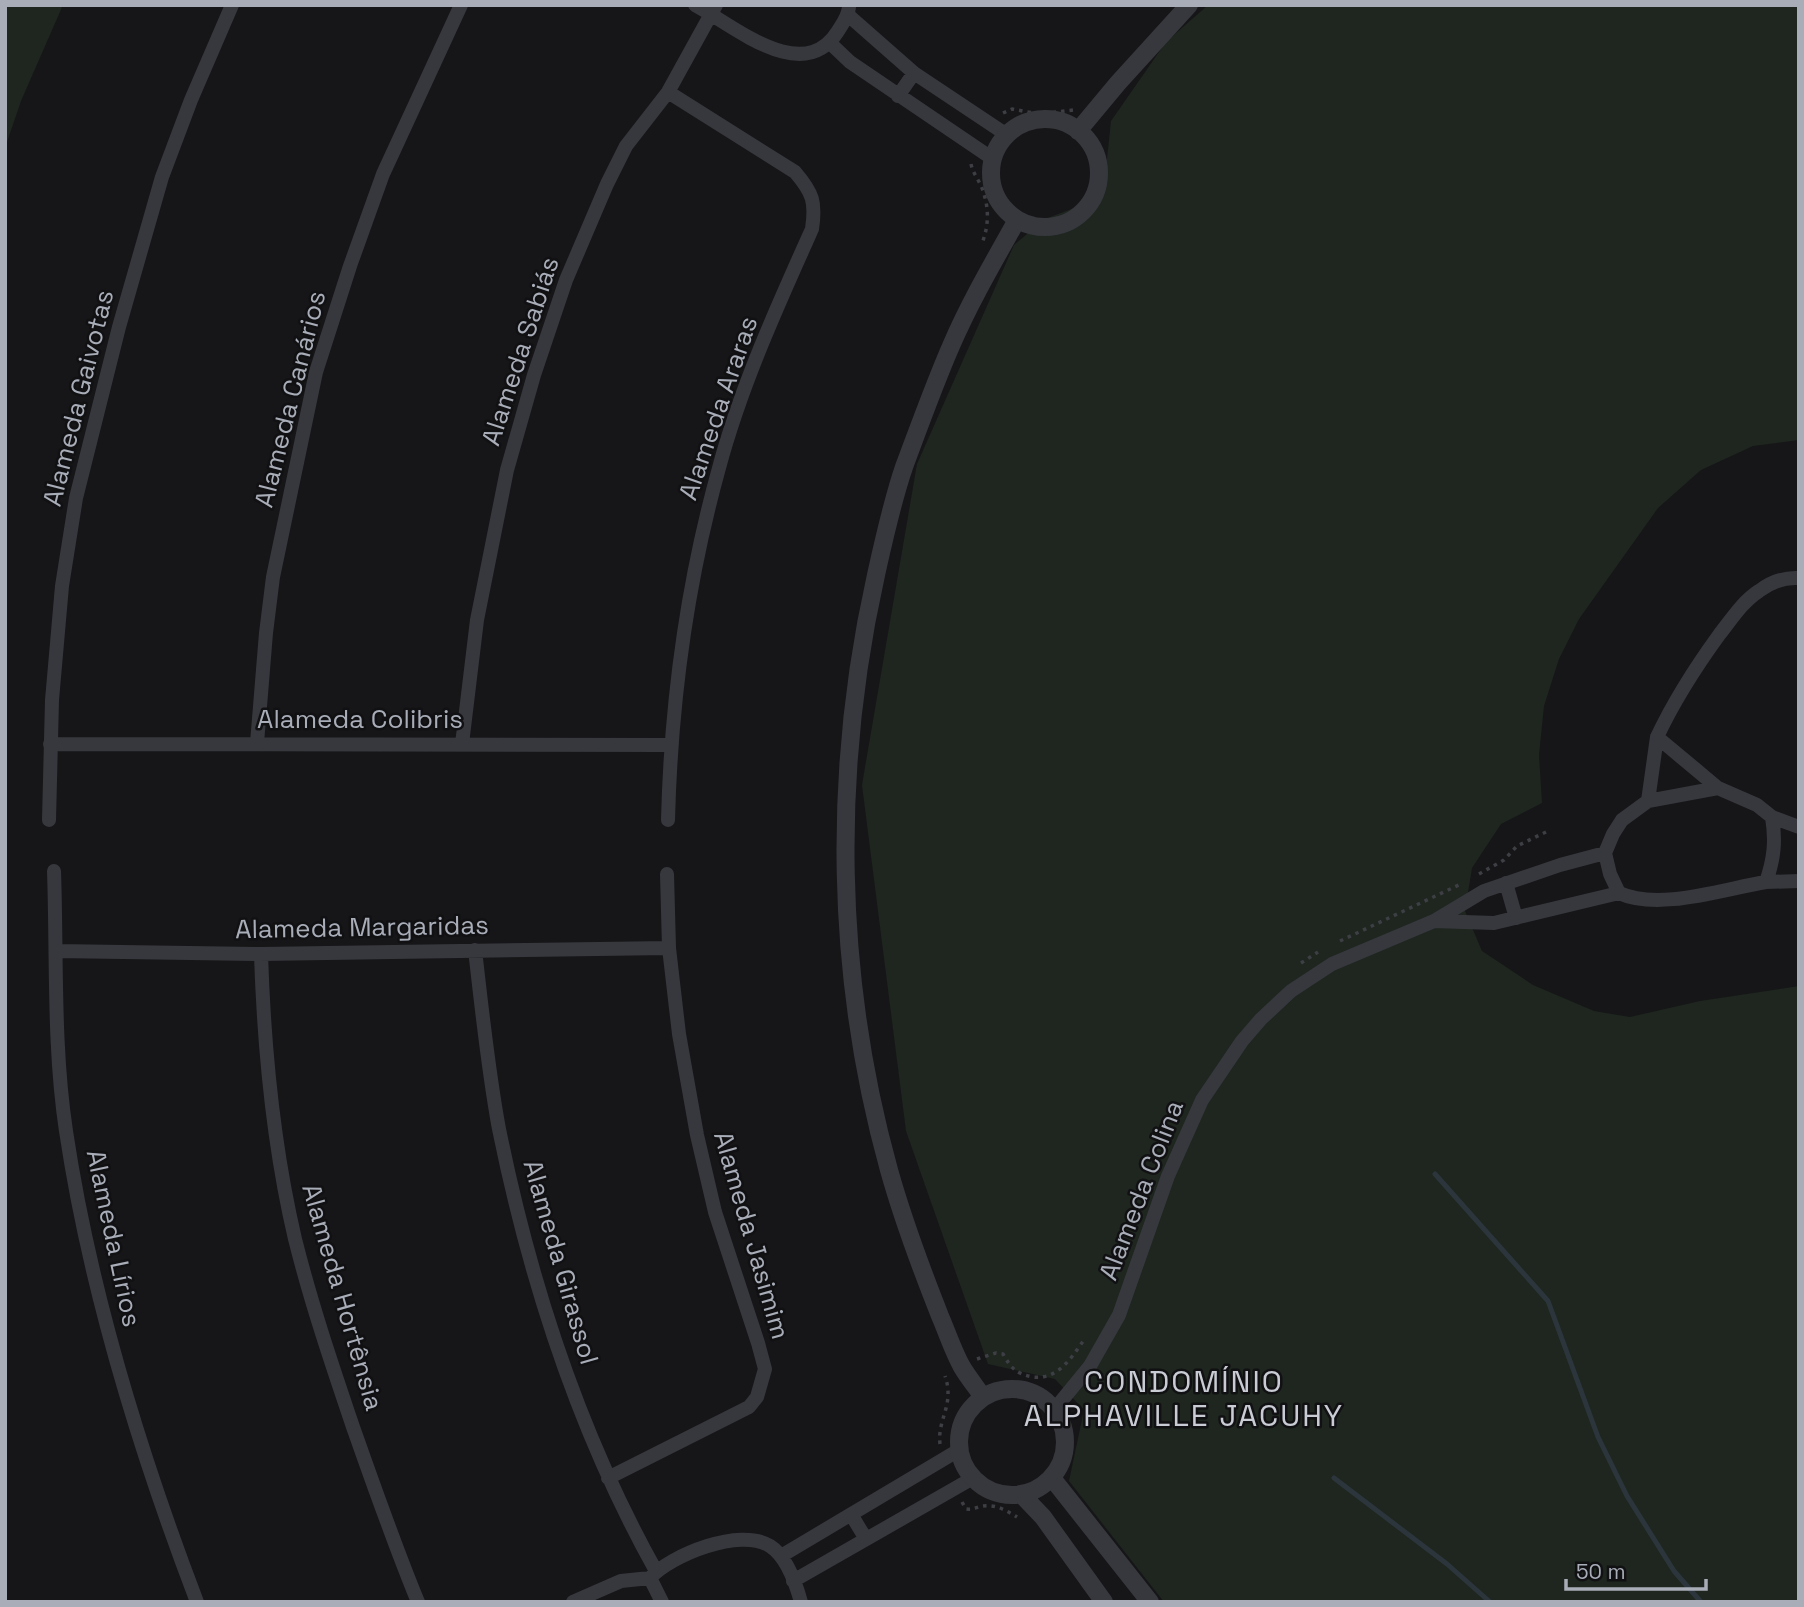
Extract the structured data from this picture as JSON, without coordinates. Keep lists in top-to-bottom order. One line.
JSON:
{"streets":{"street":["Alameda Sabiás","Alameda Gaivotas","Alameda Canários","Alameda Araras","Alameda Colibris","Alameda Margaridas","Alameda Colina","Alameda Jasimim","Alameda Lírios","Alameda Girassol","Alameda Hortênsia"]},"crossings":[["Alameda Sabiás","Alameda Araras"],["Alameda Sabiás","Alameda Colibris"],["Alameda Gaivotas","Alameda Colibris"],["Alameda Canários","Alameda Colibris"],["Alameda Araras","Alameda Colibris"],["Alameda Margaridas","Alameda Jasimim"],["Alameda Margaridas","Alameda Lírios"],["Alameda Margaridas","Alameda Girassol"],["Alameda Margaridas","Alameda Hortênsia"],["Alameda Jasimim","Alameda Girassol"]],"districts":["CONDOMÍNIO ALPHAVILLE JACUHY"],"scale_bar":"50 m"}
